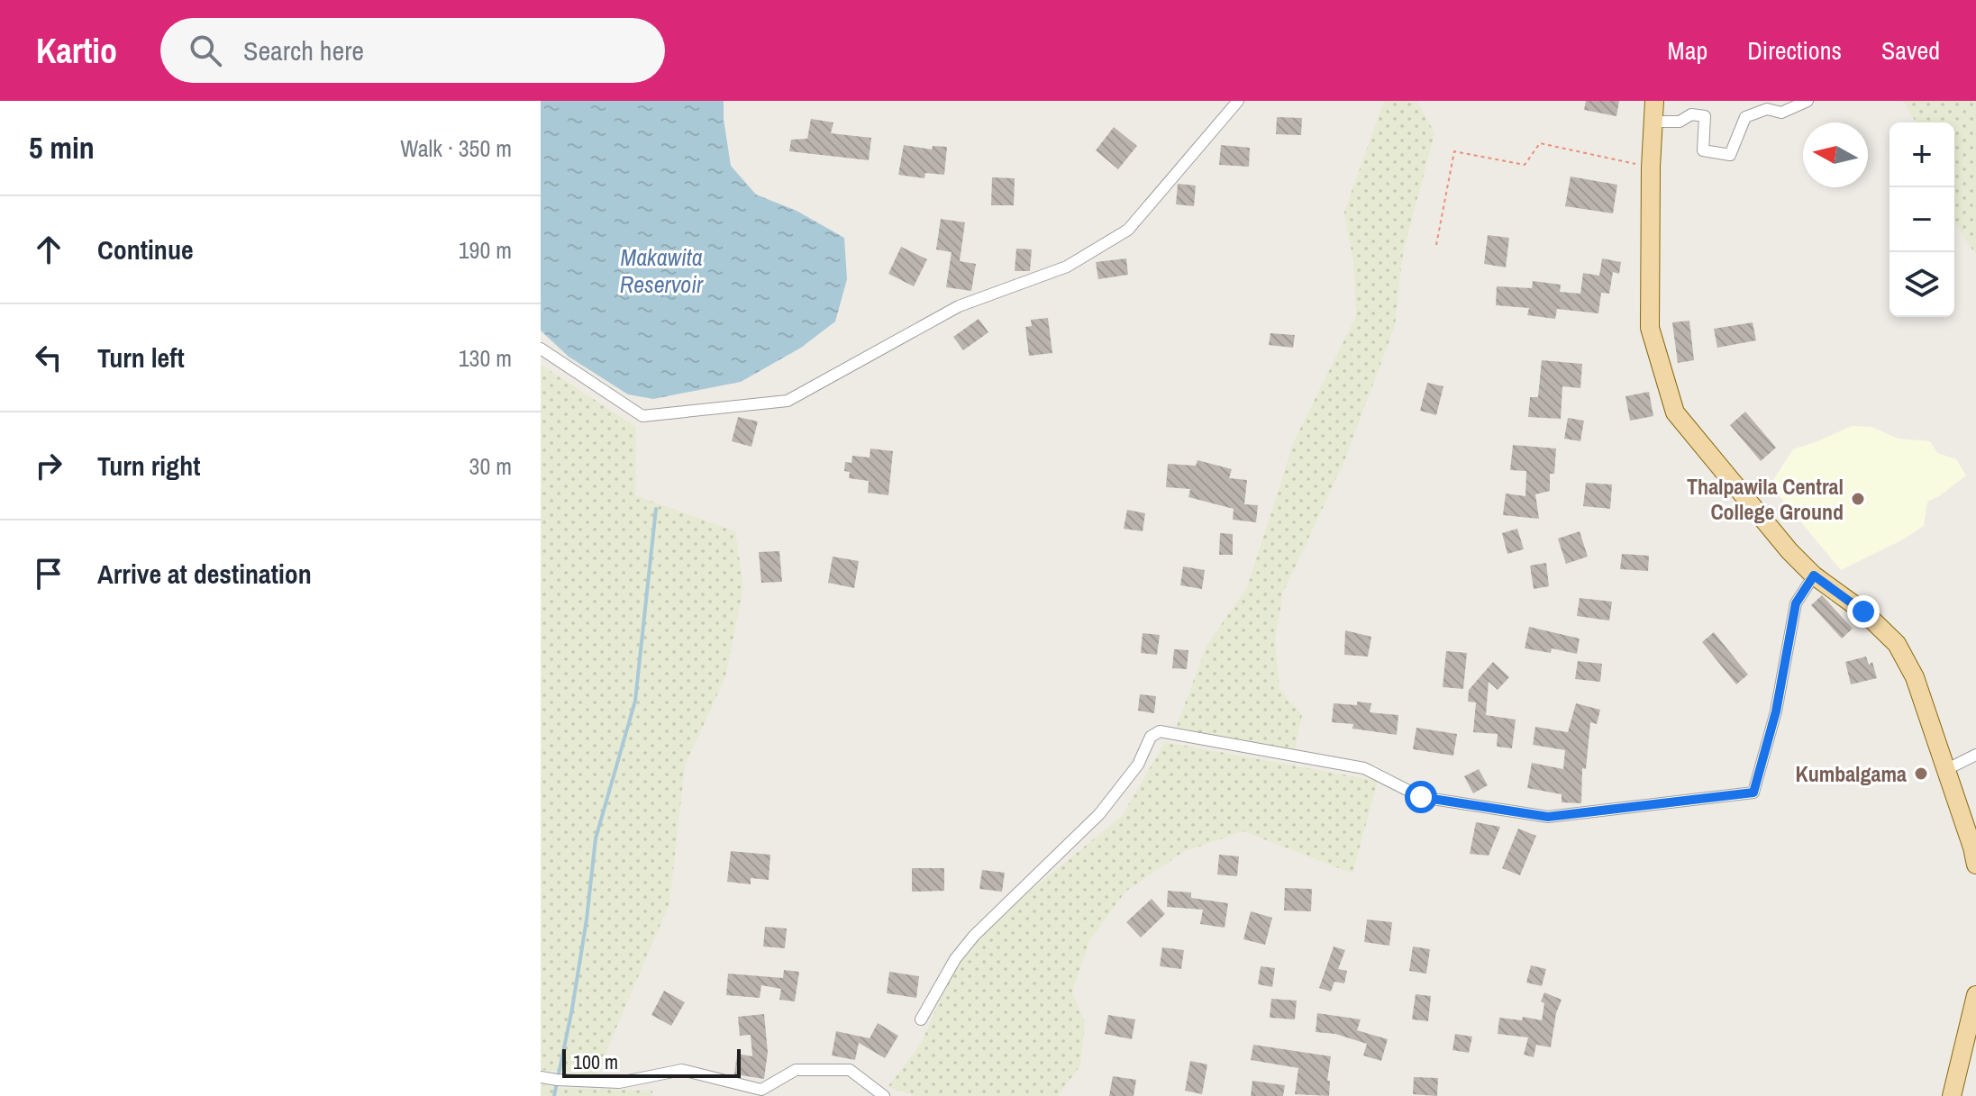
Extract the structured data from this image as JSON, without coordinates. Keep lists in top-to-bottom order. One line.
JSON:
{"water":["Makawita Reservoir"],"places":["Thalpawila Central College Ground","Kumbalgama"],"scale_bar":"100 m","north":"left","page":{"header":"Kartio","search":"Search here","nav":["Map","Directions","Saved"],"heading":["5 min","Walk · 350 m"],"map_buttons":["+","−"],"list":[["Continue","190 m"],["Turn left","130 m"],["Turn right","30 m"],"Arrive at destination"],"scale":"100 m"}}
